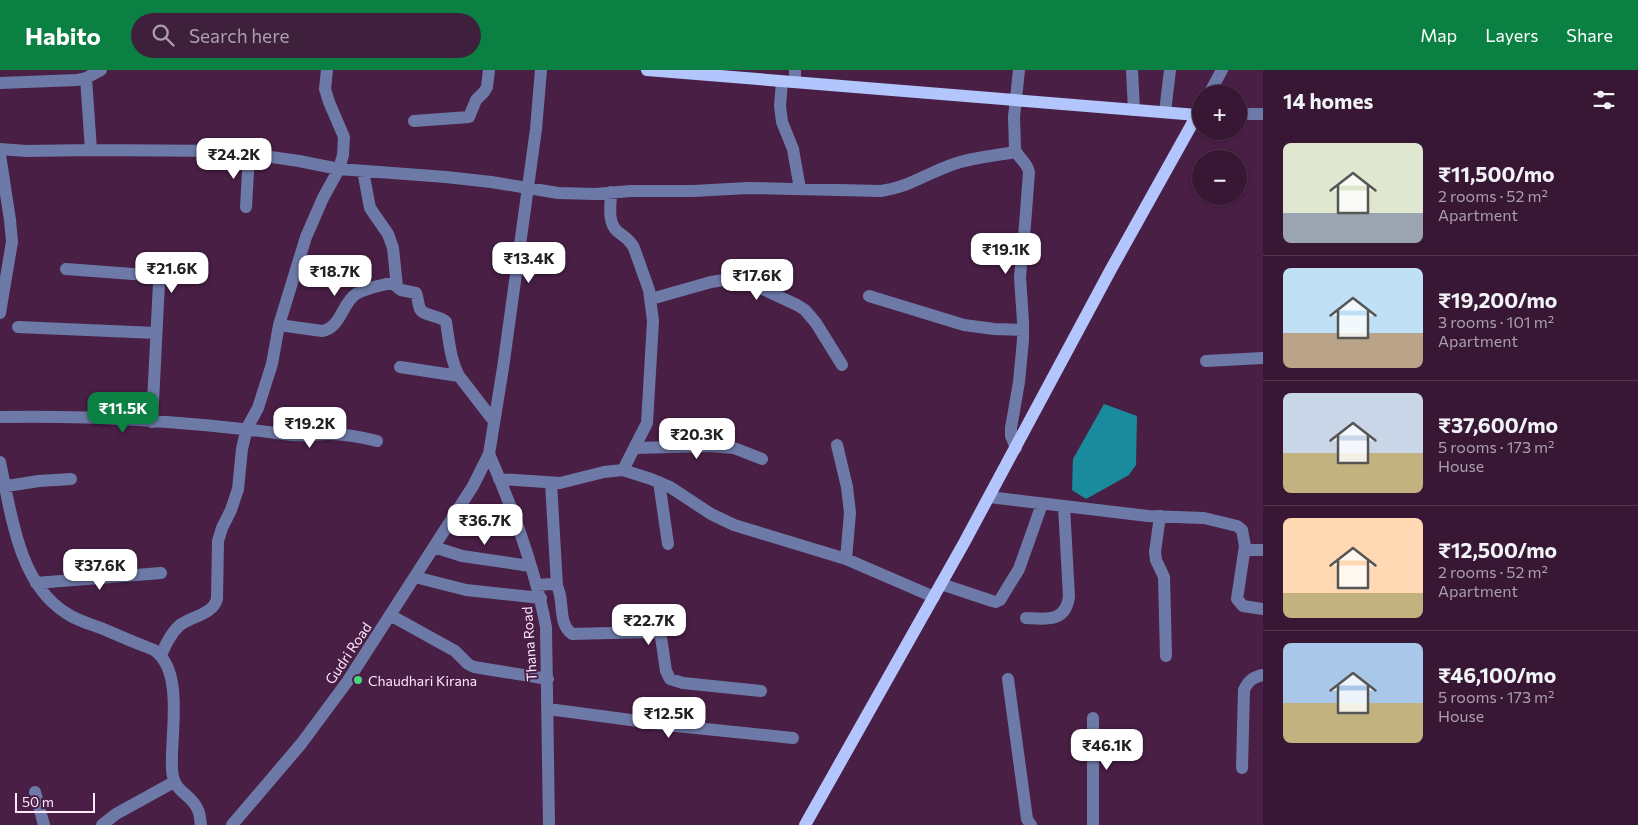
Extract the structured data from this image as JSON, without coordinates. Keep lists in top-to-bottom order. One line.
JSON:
{"streets":{"street":["Thana Road","Gudri Road"]},"crossings":[["Thana Road","Gudri Road"]],"places":["Chaudhari Kirana"],"scale_bar":"50 m","page":{"header":"Habito","search":"Search here","nav":["Map","Layers","Share"],"heading":"14 homes","map_buttons":["+","−"],"list":[{"name":"₹11,500/mo","note":"2 rooms · 52 m² · Apartment"},{"name":"₹19,200/mo","note":"3 rooms · 101 m² · Apartment"},{"name":"₹37,600/mo","note":"5 rooms · 173 m² · House"},{"name":"₹12,500/mo","note":"2 rooms · 52 m² · Apartment"},{"name":"₹46,100/mo","note":"5 rooms · 173 m² · House"}],"price":["₹24.2K","₹19.1K","₹13.4K","₹21.6K","₹18.7K","₹17.6K","₹11.5K","₹19.2K","₹20.3K","₹36.7K","₹37.6K","₹22.7K","₹12.5K","₹46.1K"],"scale":"50 m"}}
